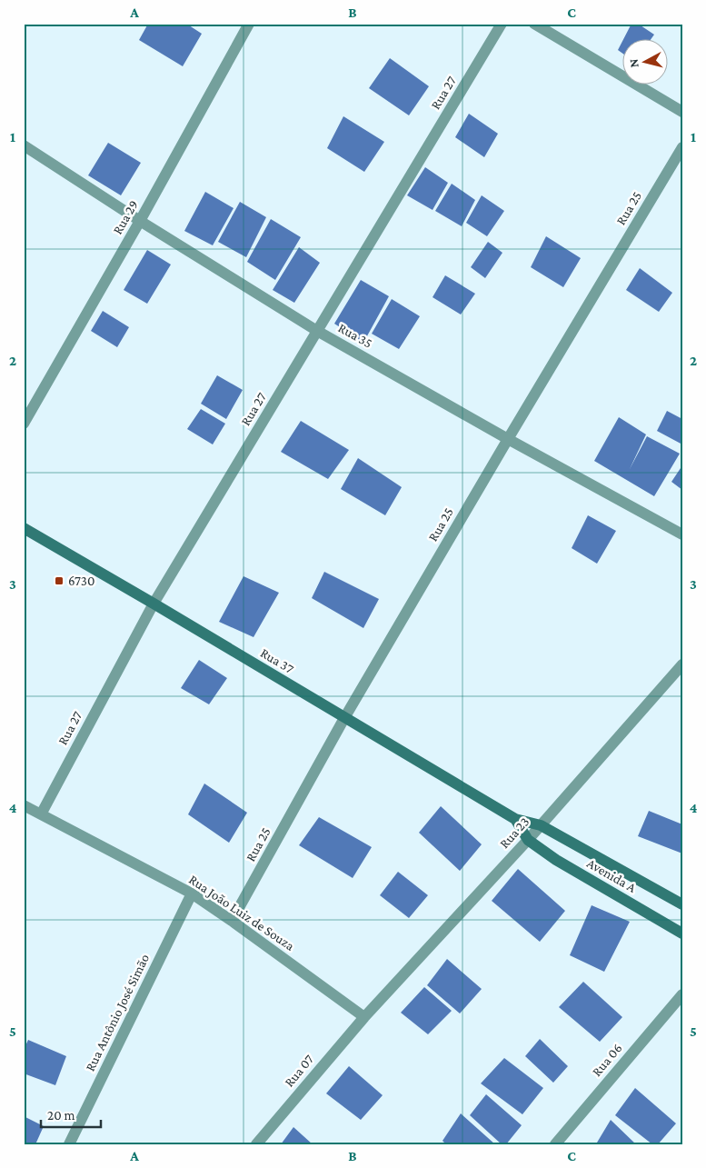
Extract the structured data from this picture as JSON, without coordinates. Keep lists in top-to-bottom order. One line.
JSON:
{"streets":{"street":["Rua 27","Rua 25","Rua 29","Rua 35","Rua 37","Rua 23","Avenida A","Rua João Luiz de Souza","Rua Antônio José Simão","Rua 06","Rua 07"]},"crossings":[["Rua 27","Rua 35"],["Rua 27","Rua 37"],["Rua 27","Rua João Luiz de Souza"],["Rua 25","Rua 35"],["Rua 25","Rua 37"],["Rua 25","Rua João Luiz de Souza"],["Rua 29","Rua 35"],["Rua 37","Rua 23"],["Rua 37","Avenida A"],["Rua 23","Avenida A"],["Rua 23","Rua João Luiz de Souza"],["Rua 23","Rua 07"],["Rua João Luiz de Souza","Rua Antônio José Simão"],["Rua João Luiz de Souza","Rua 07"]],"places":{"transit":["6730"]},"scale_bar":"20 m","north":"left","grid":{"columns":["A","B","C"],"rows":["1","2","3","4","5"]}}
